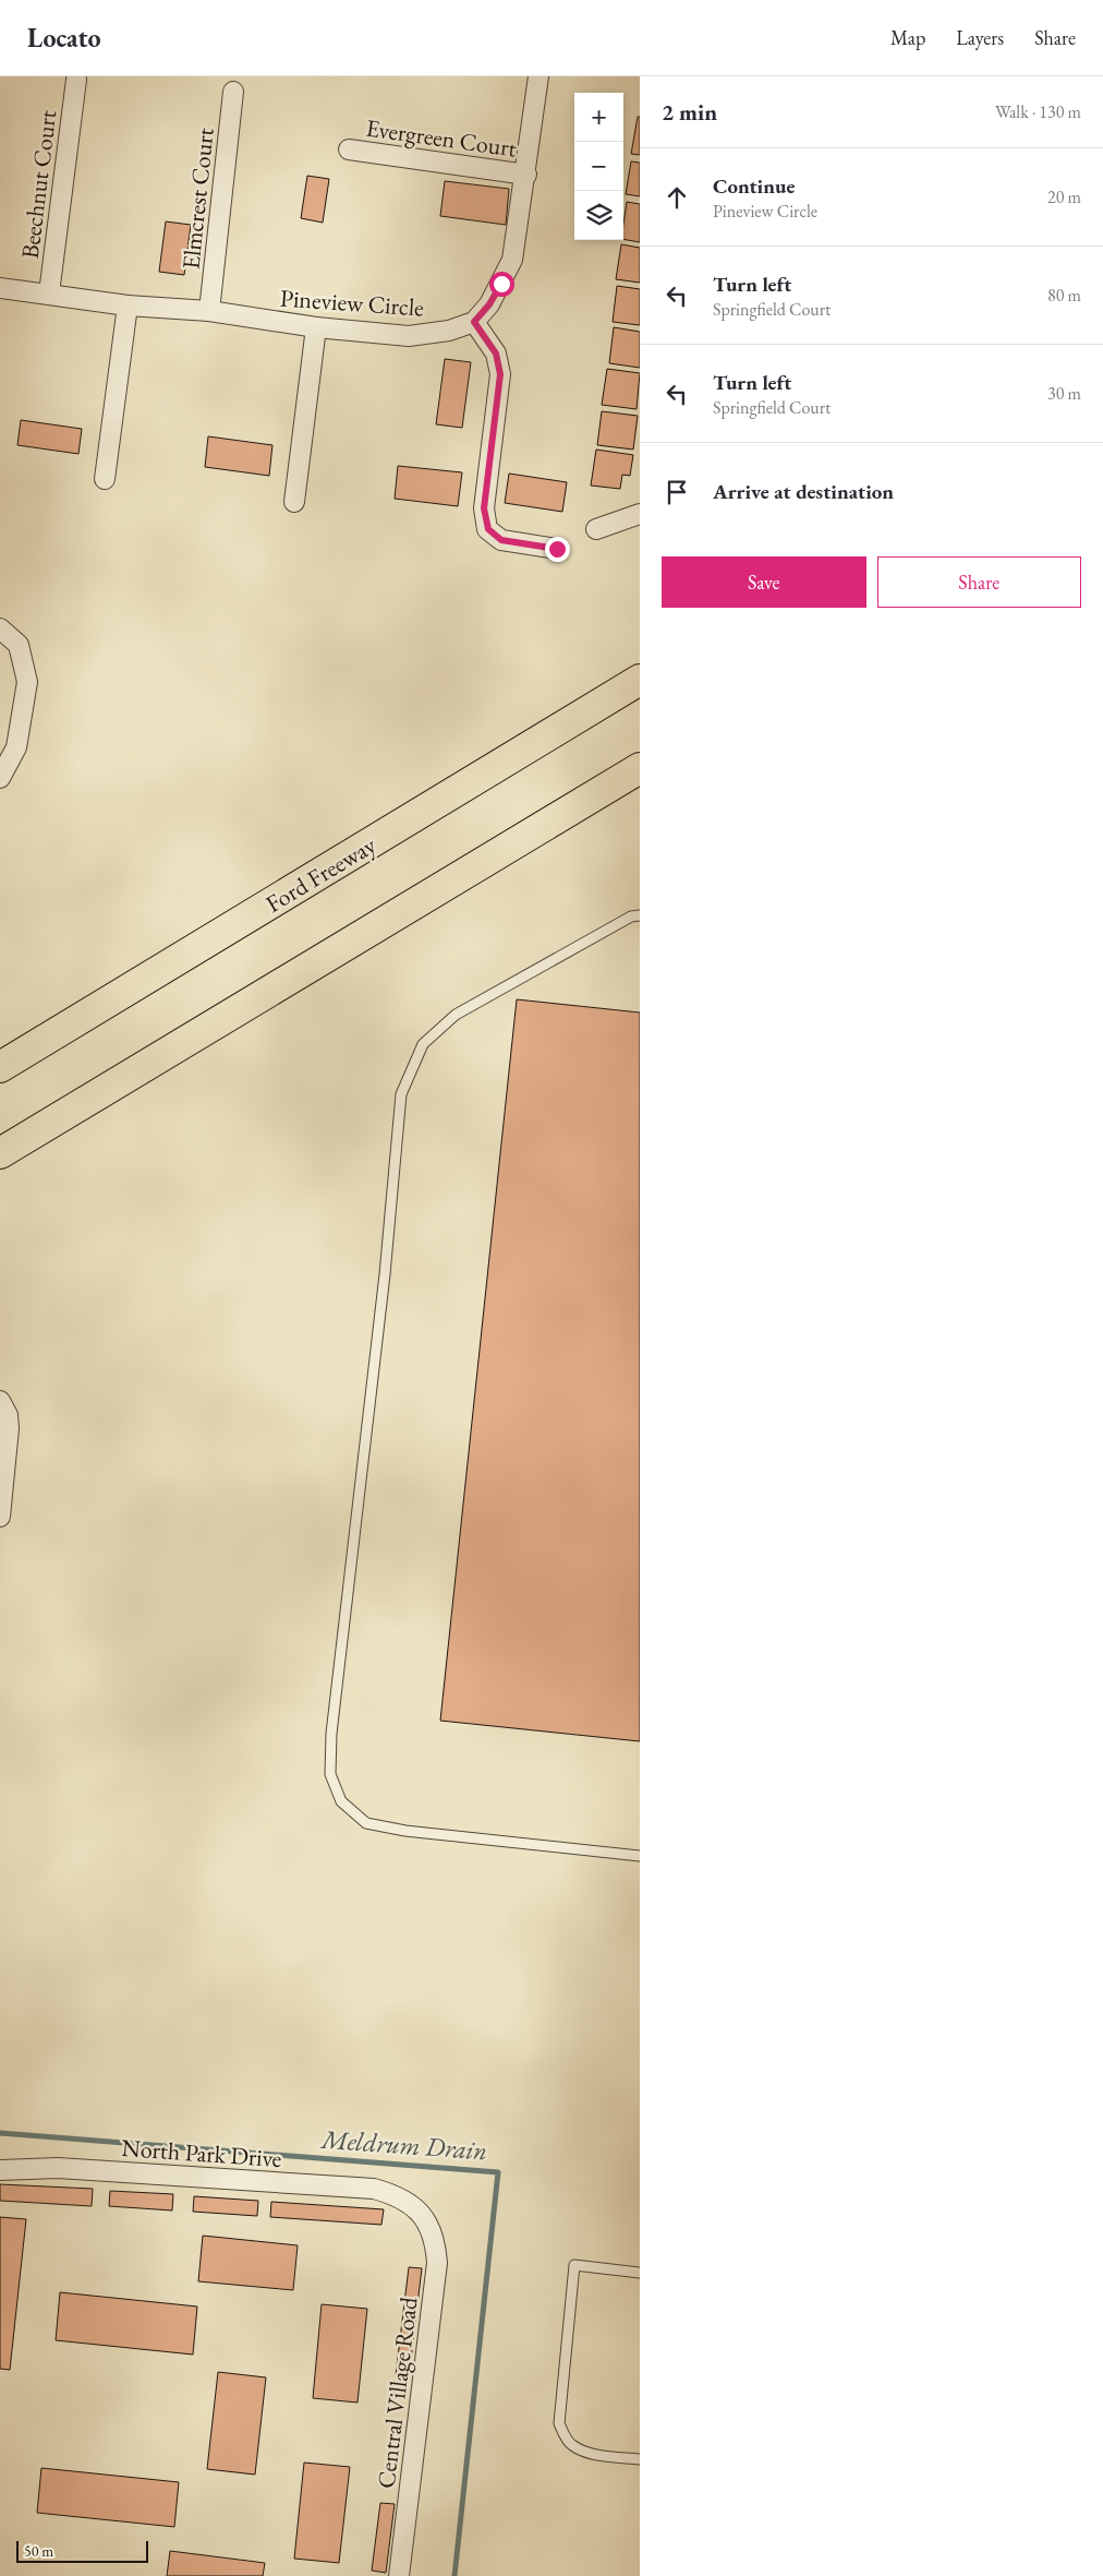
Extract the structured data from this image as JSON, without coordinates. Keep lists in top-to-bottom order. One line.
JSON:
{"streets":{"highway":["Ford Freeway"],"street":["Evergreen Court","Beechnut Court","Elmcrest Court","Pineview Circle","North Park Drive","Central Village Road"]},"crossings":[["Beechnut Court","Pineview Circle"],["Elmcrest Court","Pineview Circle"],["North Park Drive","Central Village Road"]],"water":["Meldrum Drain"],"scale_bar":"50 m","page":{"header":"Locato","nav":["Map","Layers","Share"],"heading":["2 min","Walk · 130 m"],"map_buttons":["+","−"],"list":[["Continue","Pineview Circle","20 m"],["Turn left","Springfield Court","80 m"],["Turn left","Springfield Court","30 m"],"Arrive at destination"],"buttons":["Save","Share"],"scale":"50 m"}}
